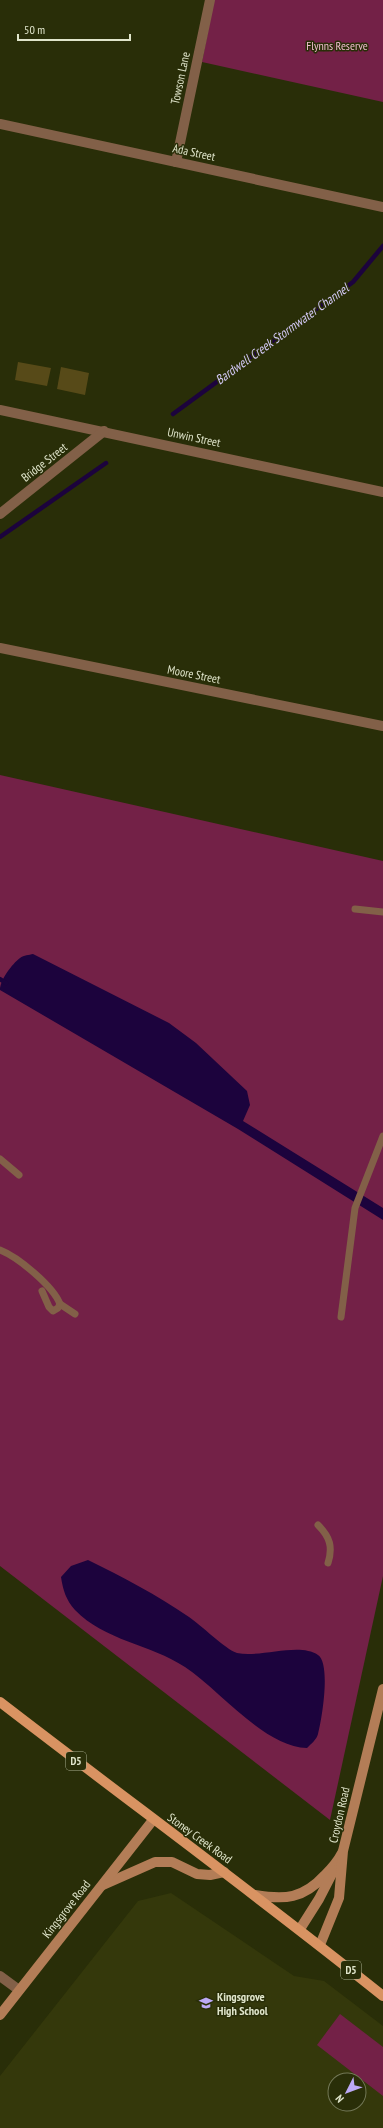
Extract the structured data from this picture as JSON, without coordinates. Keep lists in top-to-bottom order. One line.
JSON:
{"streets":{"main road":["D5","Croydon Road","Stoney Creek Road","Kingsgrove Road"],"street":["Towson Lane","Ada Street","Unwin Street","Bridge Street","Moore Street"]},"crossings":[["Towson Lane","Ada Street"],["Unwin Street","Bridge Street"],["Croydon Road","Stoney Creek Road"],["Stoney Creek Road","Kingsgrove Road"]],"water":["Bardwell Creek Stormwater Channel"],"parks":["Flynns Reserve"],"places":{"school or university":["Kingsgrove High School"]},"scale_bar":"50 m","north":"bottom left"}
